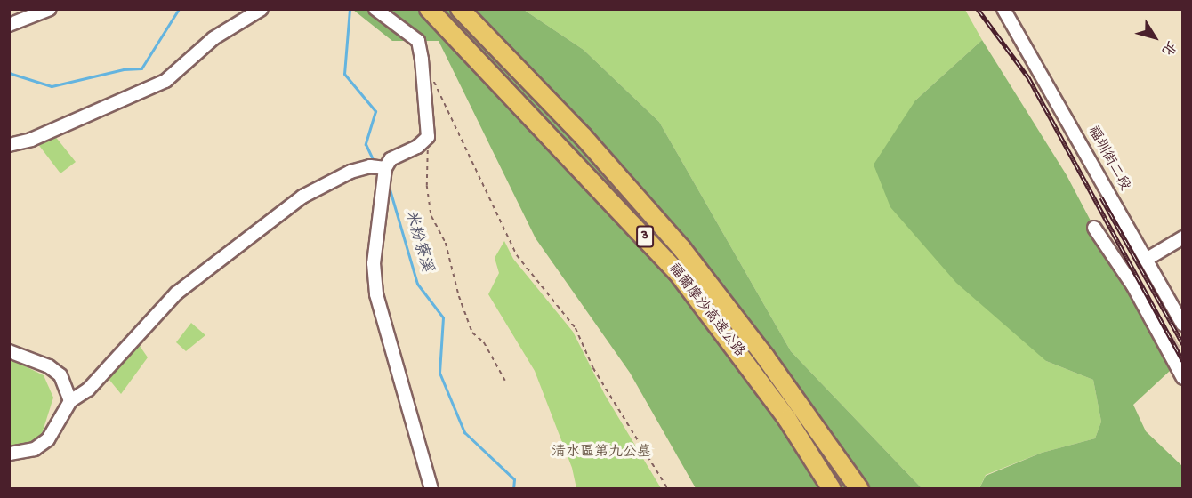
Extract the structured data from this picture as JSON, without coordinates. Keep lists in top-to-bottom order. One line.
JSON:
{"streets":{"highway":["3","福爾摩沙高速公路"],"street":["福圳街二段"]},"water":["米粉寮溪"],"parks":["清水區第九公墓"],"north":"bottom right"}
